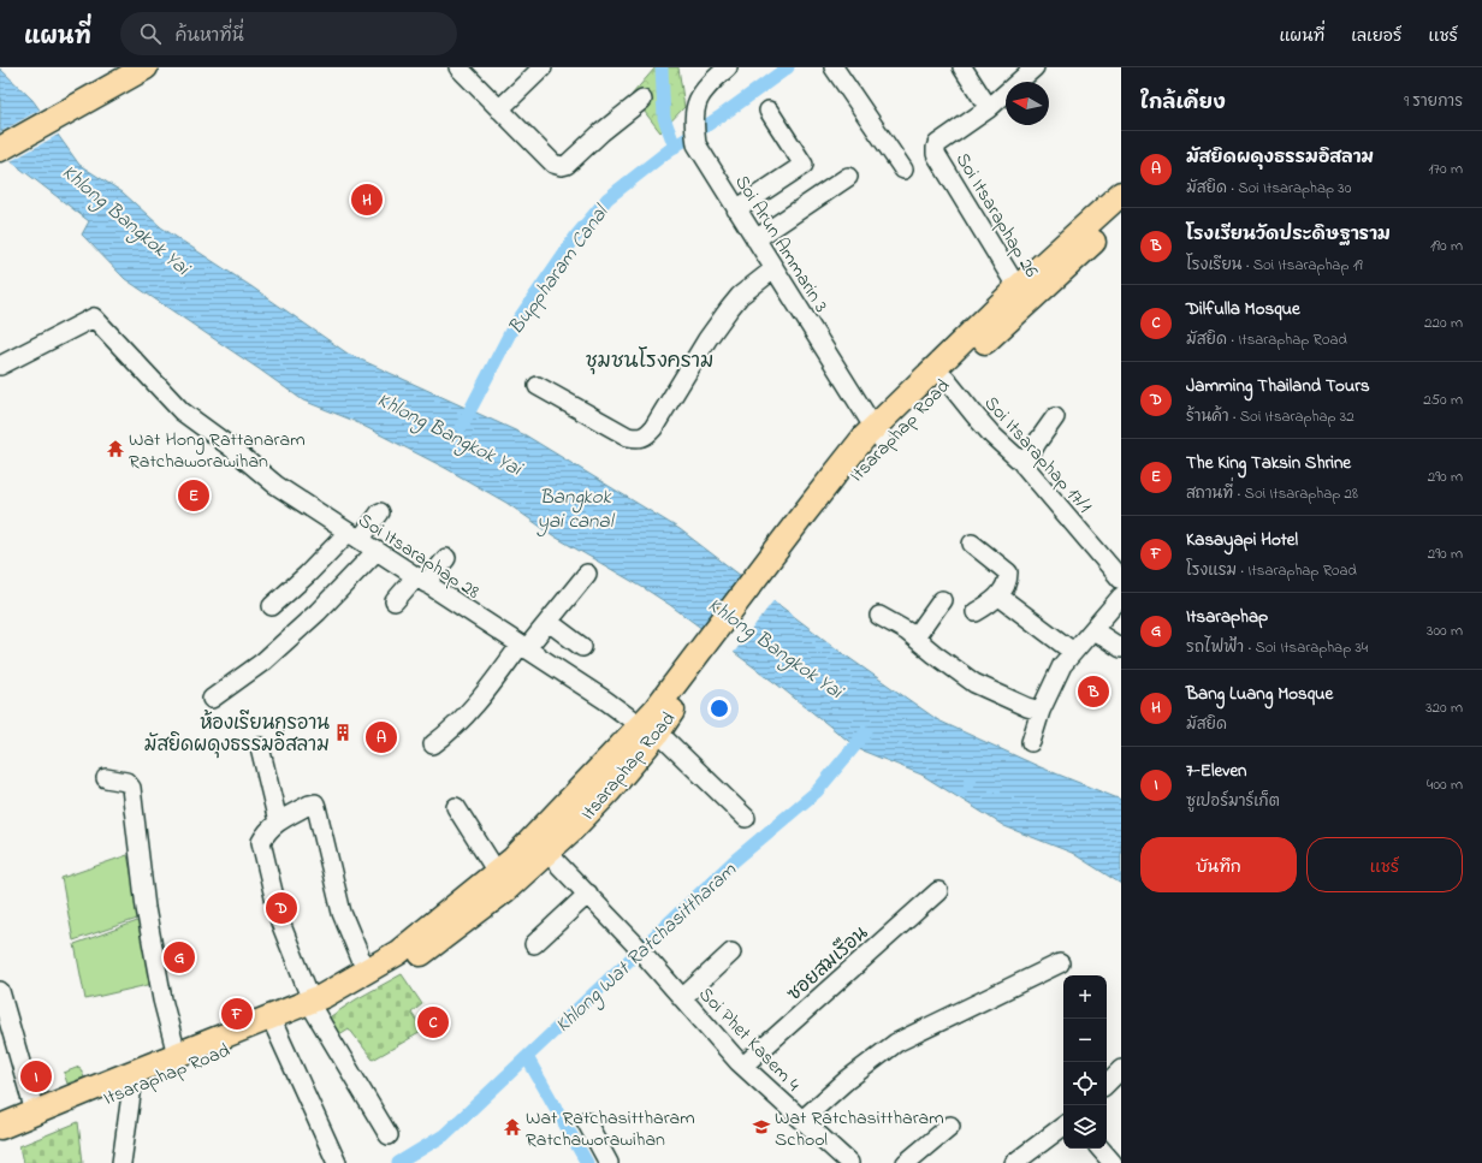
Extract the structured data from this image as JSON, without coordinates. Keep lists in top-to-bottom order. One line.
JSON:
{"streets":{"main road":["Itsaraphap Road"],"street":["Soi Itsaraphap 26","Soi Arun Ammarin 3","Soi Itsaraphap 17/1","Soi Itsaraphap 28","ซอยสมเรือน","Soi Phet Kasem 4"]},"crossings":[["Soi Itsaraphap 26","Itsaraphap Road"],["Soi Arun Ammarin 3","Itsaraphap Road"],["Itsaraphap Road","Soi Itsaraphap 17/1"],["Itsaraphap Road","Soi Itsaraphap 28"],["Itsaraphap Road","Soi Phet Kasem 4"],["ซอยสมเรือน","Soi Phet Kasem 4"]],"districts":["ชุมชนโรงคราม"],"water":["Khlong Bangkok Yai","Buppharam Canal","Bangkok yai canal","Khlong Wat Ratchasittharam"],"places":{"temple":["Wat Hong Rattanaram Ratchaworawihan","Wat Ratchasittharam Ratchaworawihan"],"building":["ห้องเรียนกุรอาน มัสยิดผดุงธรรมอิสลาม"],"school or university":["Wat Ratchasittharam School"]},"north":"left","page":{"header":"แผนที่","search":"ค้นหาที่นี่","nav":["แผนที่","เลเยอร์","แชร์"],"heading":["ใกล้เคียง","9 รายการ"],"list":[{"mark":"A","name":"มัสยิดผดุงธรรมอิสลาม","note":"มัสยิด · Soi Itsaraphap 30","value":"170 m"},{"mark":"B","name":"โรงเรียนวัดประดิษฐาราม","note":"โรงเรียน · Soi Itsaraphap 19","value":"190 m"},{"mark":"C","name":"Dilfulla Mosque","note":"มัสยิด · Itsaraphap Road","value":"220 m"},{"mark":"D","name":"Jamming Thailand Tours","note":"ร้านค้า · Soi Itsaraphap 32","value":"250 m"},{"mark":"E","name":"The King Taksin Shrine","note":"สถานที่ · Soi Itsaraphap 28","value":"290 m"},{"mark":"F","name":"Kasayapi Hotel","note":"โรงแรม · Itsaraphap Road","value":"290 m"},{"mark":"G","name":"Itsaraphap","note":"รถไฟฟ้า · Soi Itsaraphap 34","value":"300 m"},{"mark":"H","name":"Bang Luang Mosque","note":"มัสยิด","value":"320 m"},{"mark":"I","name":"7-Eleven","note":"ซูเปอร์มาร์เก็ต","value":"400 m"}],"pins":["H","E","B","A","D","G","F","C","I"],"buttons":["บันทึก","แชร์"],"map_buttons":["+","−"]}}
